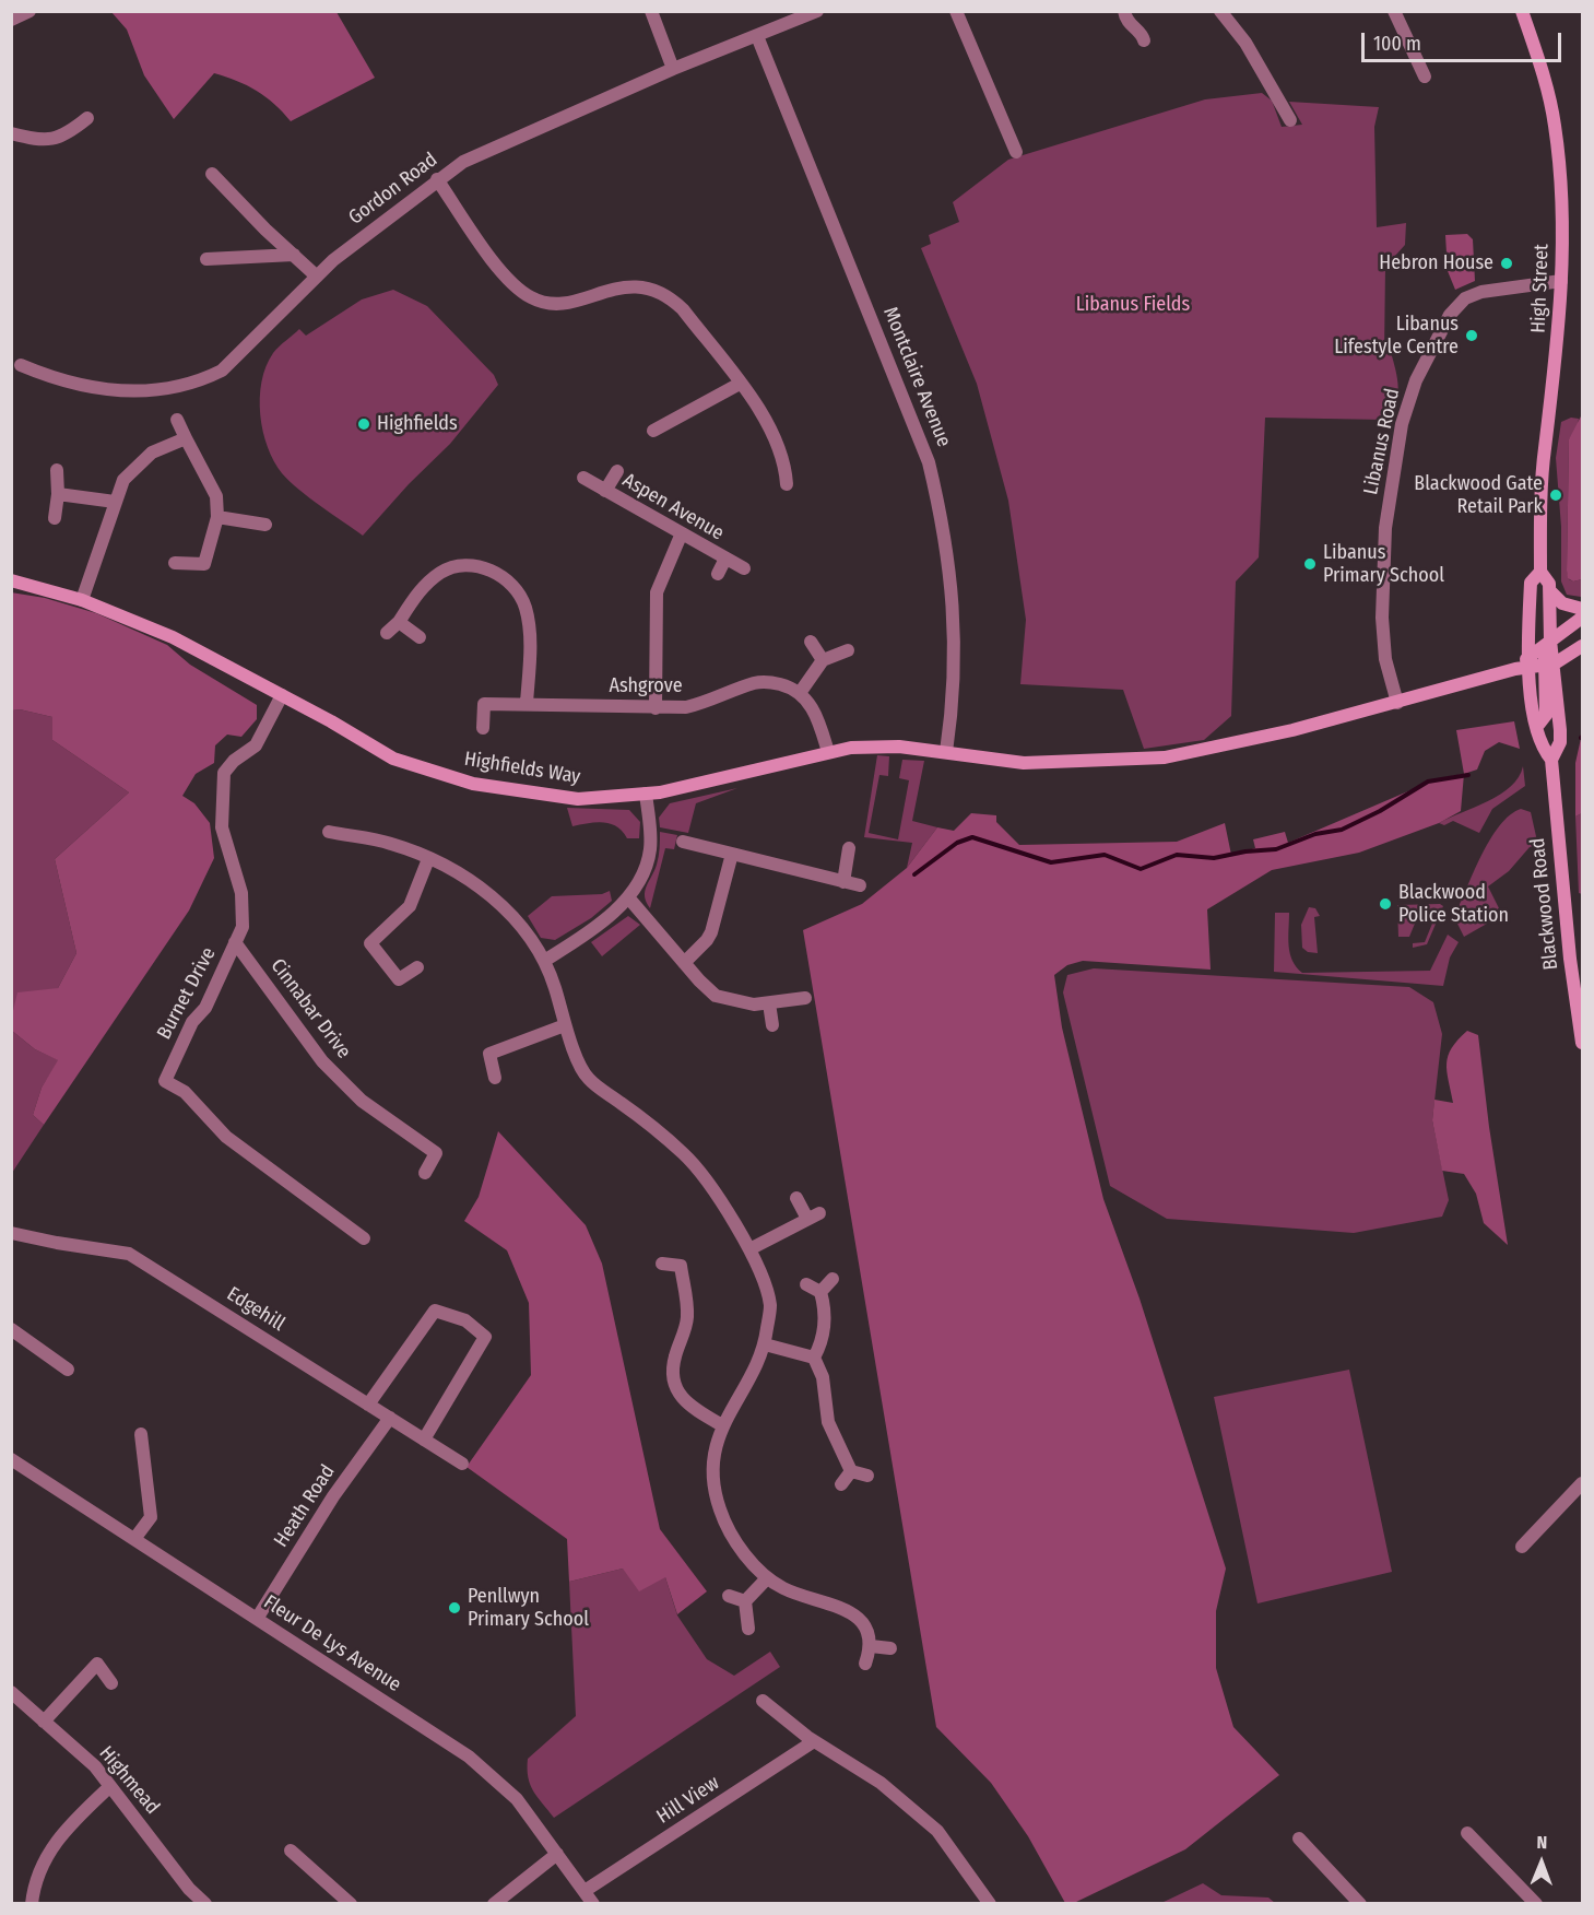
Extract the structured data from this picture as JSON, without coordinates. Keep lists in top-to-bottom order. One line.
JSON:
{"streets":{"main road":["High Street","Highfields Way","Blackwood Road"],"street":["Gordon Road","Montclaire Avenue","Libanus Road","Aspen Avenue","Ashgrove","Burnet Drive","Cinnabar Drive","Edgehill","Heath Road","Fleur De Lys Avenue","Highmead","Hill View"]},"crossings":[["Gordon Road","Montclaire Avenue"],["High Street","Libanus Road"],["High Street","Blackwood Road"],["Montclaire Avenue","Highfields Way"],["Libanus Road","Highfields Way"],["Highfields Way","Burnet Drive"],["Burnet Drive","Cinnabar Drive"],["Edgehill","Heath Road"],["Heath Road","Fleur De Lys Avenue"],["Fleur De Lys Avenue","Hill View"]],"parks":["Libanus Fields"],"places":["Hebron House","Libanus Lifestyle Centre","Highfields","Blackwood Gate Retail Park","Libanus Primary School","Blackwood Police Station","Penllwyn Primary School"],"scale_bar":"100 m","north":"top"}
